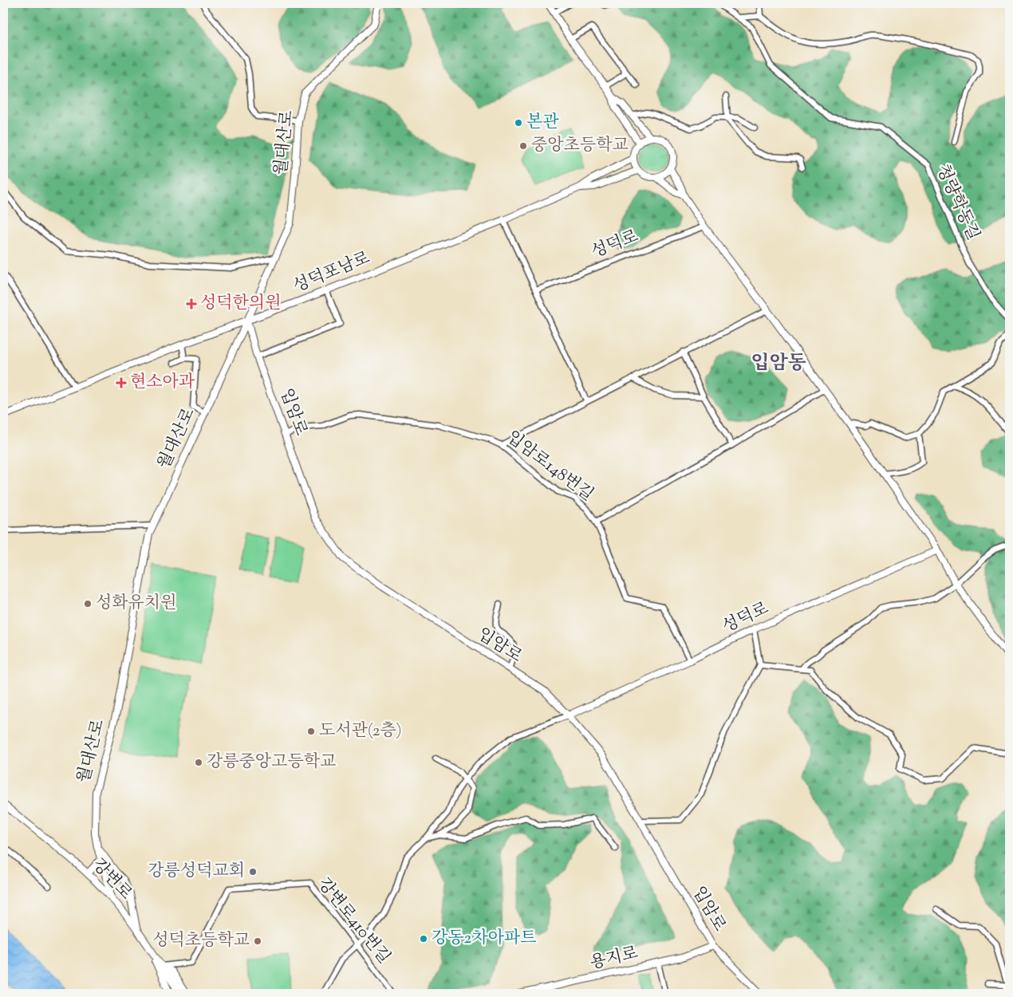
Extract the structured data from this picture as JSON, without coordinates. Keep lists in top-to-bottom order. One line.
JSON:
{"streets":{"street":["월대산로","청량학동길","성덕로","성덕포남로","입암로","입암로148번길","강변로","강변로410번길","용지로"]},"crossings":[["월대산로","성덕포남로"],["월대산로","입암로"],["월대산로","강변로"],["성덕로","입암로"],["성덕로","입암로148번길"],["성덕포남로","입암로"],["입암로","입암로148번길"],["입암로","용지로"],["강변로","강변로410번길"]],"districts":["입암동"],"places":{"other":["본관","중앙초등학교","성화유치원","도서관(2층)","강릉중앙고등학교","강릉성덕교회","강동2차아파트","성덕초등학교"],"health":["성덕한의원","현소아과"]}}
